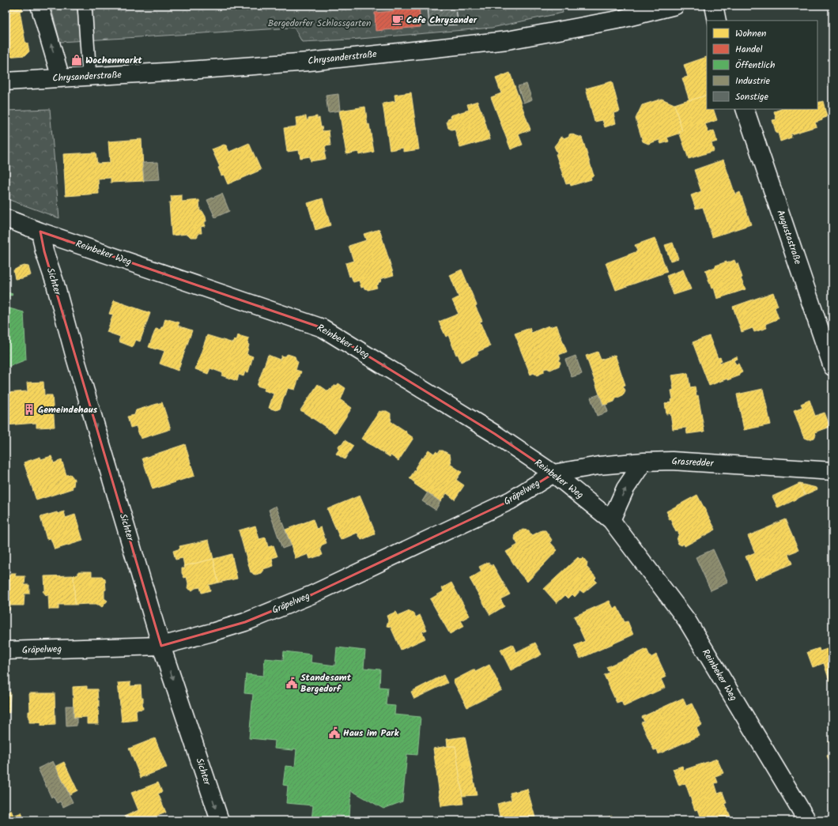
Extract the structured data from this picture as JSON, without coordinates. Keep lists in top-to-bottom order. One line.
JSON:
{"streets":{"street":["Chrysanderstraße","Augustastraße","Reinbeker Weg","Sichter","Grasredder","Gräpelweg"]},"crossings":[["Reinbeker Weg","Sichter"],["Reinbeker Weg","Grasredder"],["Reinbeker Weg","Gräpelweg"],["Sichter","Gräpelweg"],["Grasredder","Gräpelweg"]],"one_way":["Reinbeker Weg","Sichter"],"parks":["Bergedorfer Schlossgarten"],"places":{"cafe":["Cafe Chrysander"],"shop":["Wochenmarkt"],"building":["Gemeindehaus"],"public building":["Standesamt Bergedorf","Haus im Park"]},"legend":["Wohnen","Handel","Öffentlich","Industrie","Sonstige"]}
